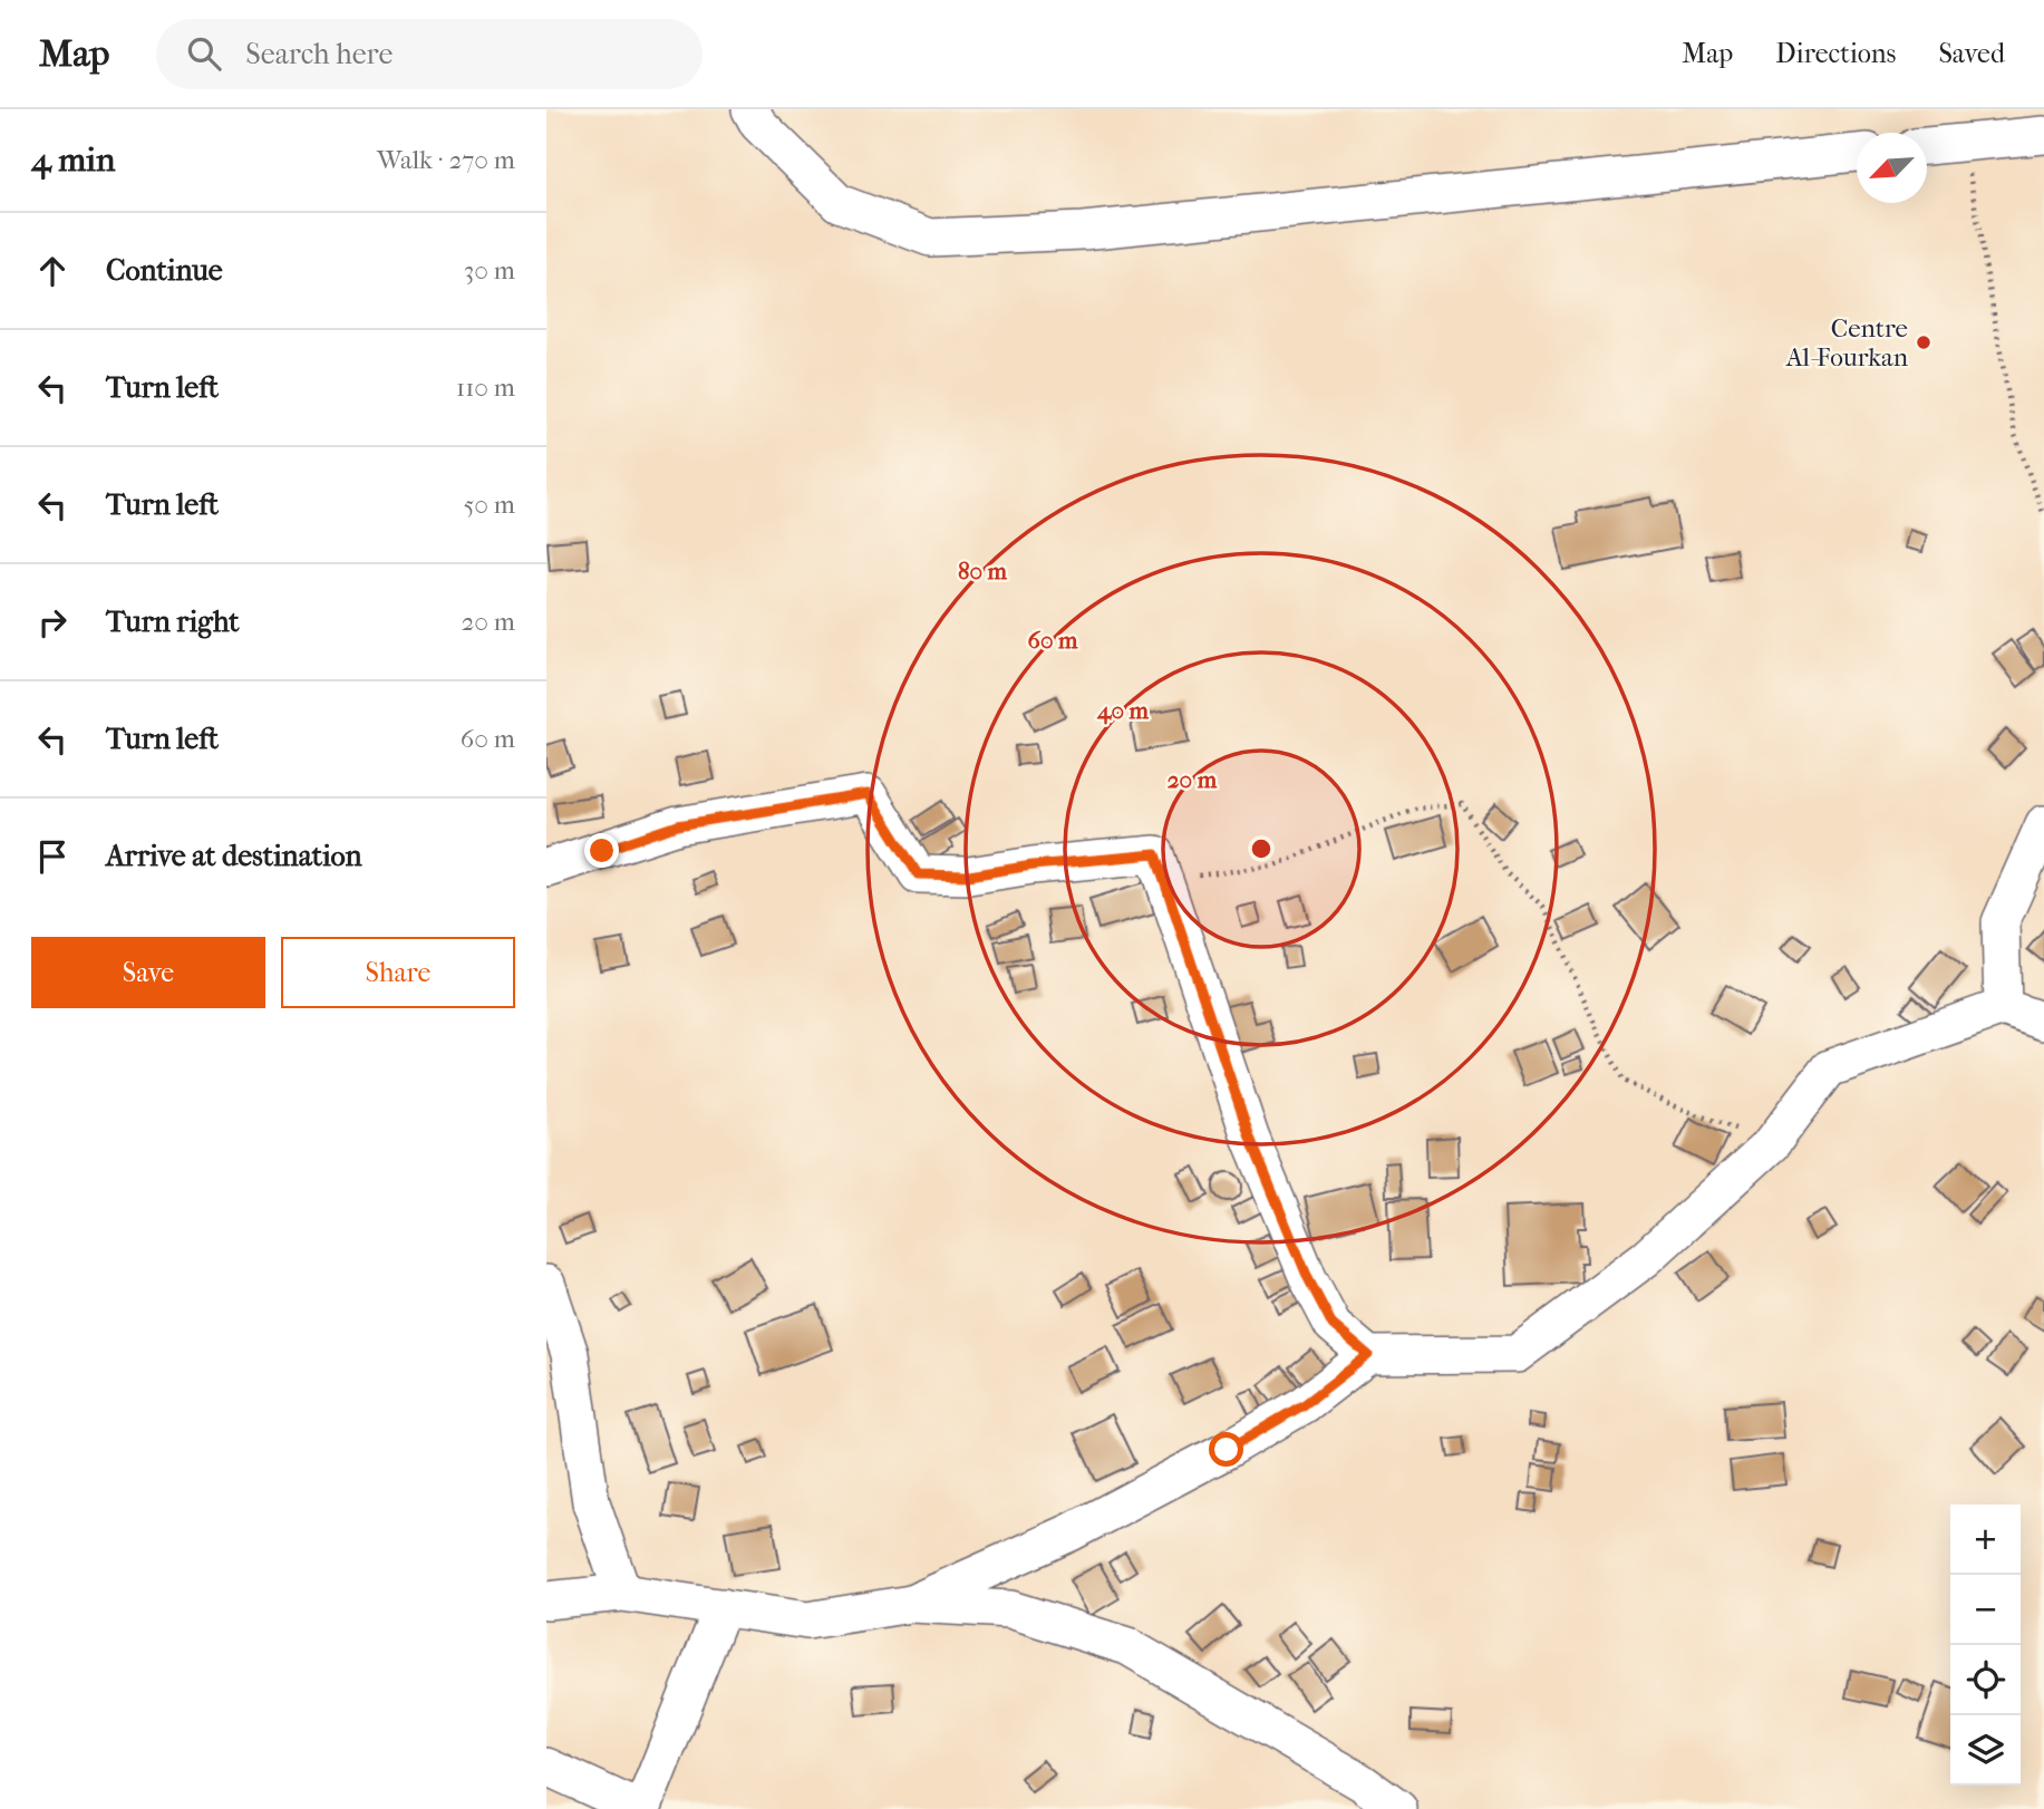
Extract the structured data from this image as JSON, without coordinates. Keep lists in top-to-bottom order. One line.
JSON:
{"places":["Centre Al-Fourkan"],"north":"bottom left","page":{"header":"Map","search":"Search here","nav":["Map","Directions","Saved"],"heading":["4 min","Walk · 270 m"],"list":[["Continue","30 m"],["Turn left","110 m"],["Turn left","50 m"],["Turn right","20 m"],["Turn left","60 m"],"Arrive at destination"],"buttons":["Save","Share"],"map_buttons":["+","−"]},"rings":["80 m","60 m","40 m","20 m"]}
